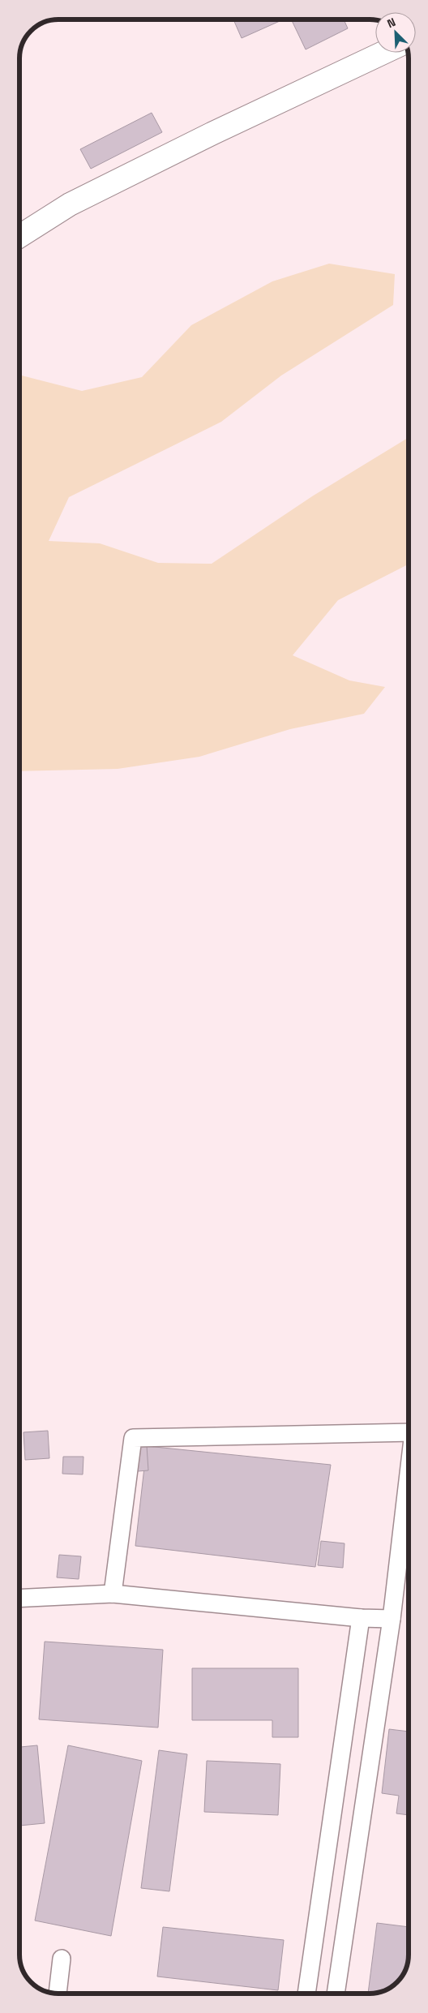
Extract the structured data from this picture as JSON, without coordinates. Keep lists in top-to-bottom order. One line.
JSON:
{"north":"top left"}
